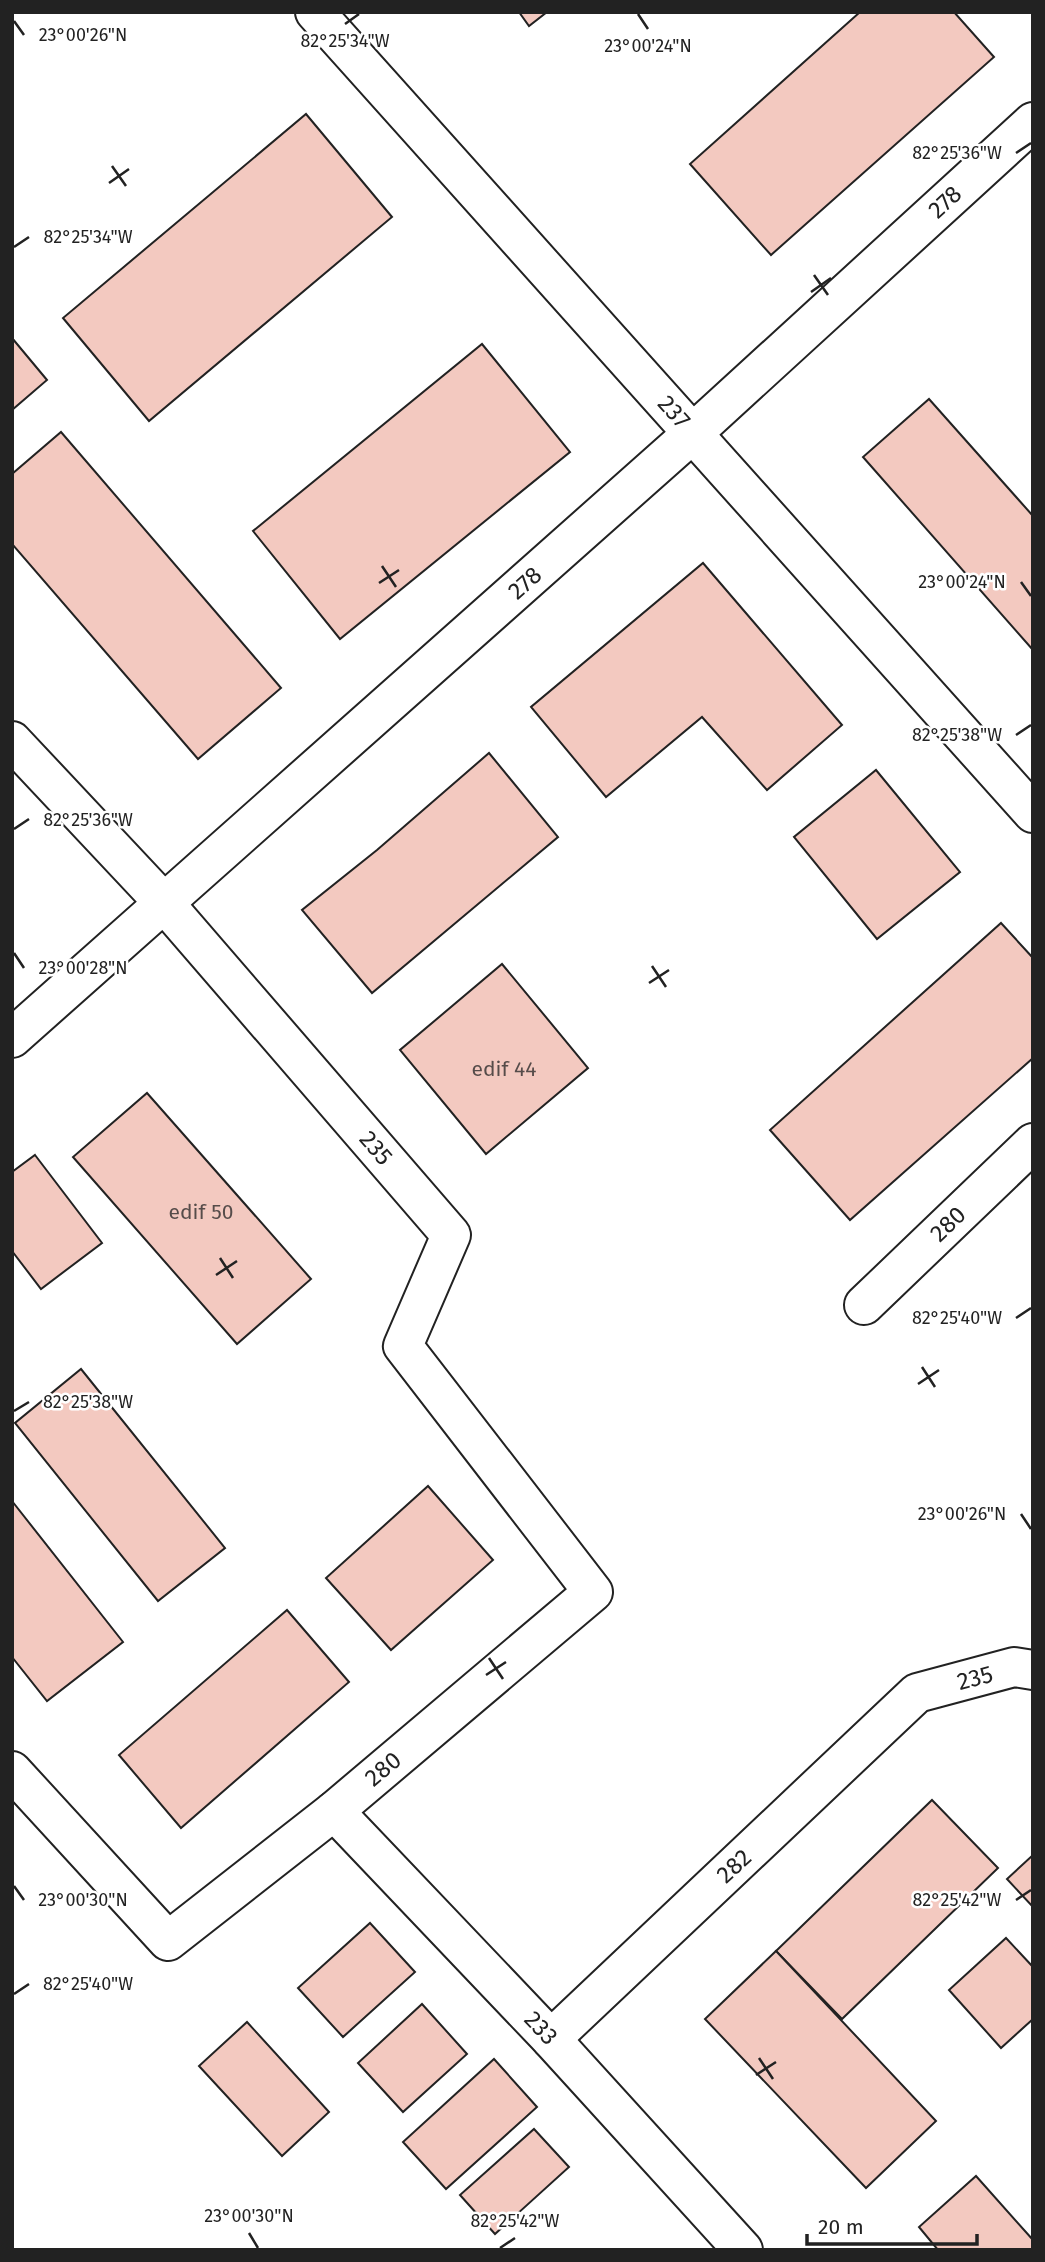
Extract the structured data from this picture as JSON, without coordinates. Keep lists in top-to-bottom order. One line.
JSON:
{"streets":{"street":["278","237","235","280","282","233"]},"crossings":[["278","237"],["278","235"],["235","280"],["235","282"],["280","233"],["282","233"]],"house_numbers":["edif 44","edif 50"],"scale_bar":"20 m","coordinates":["23°00'26\"N","82°25'34\"W","23°00'24\"N","82°25'36\"W","82°25'38\"W","23°00'28\"N","82°25'40\"W","82°25'42\"W","23°00'30\"N"]}
